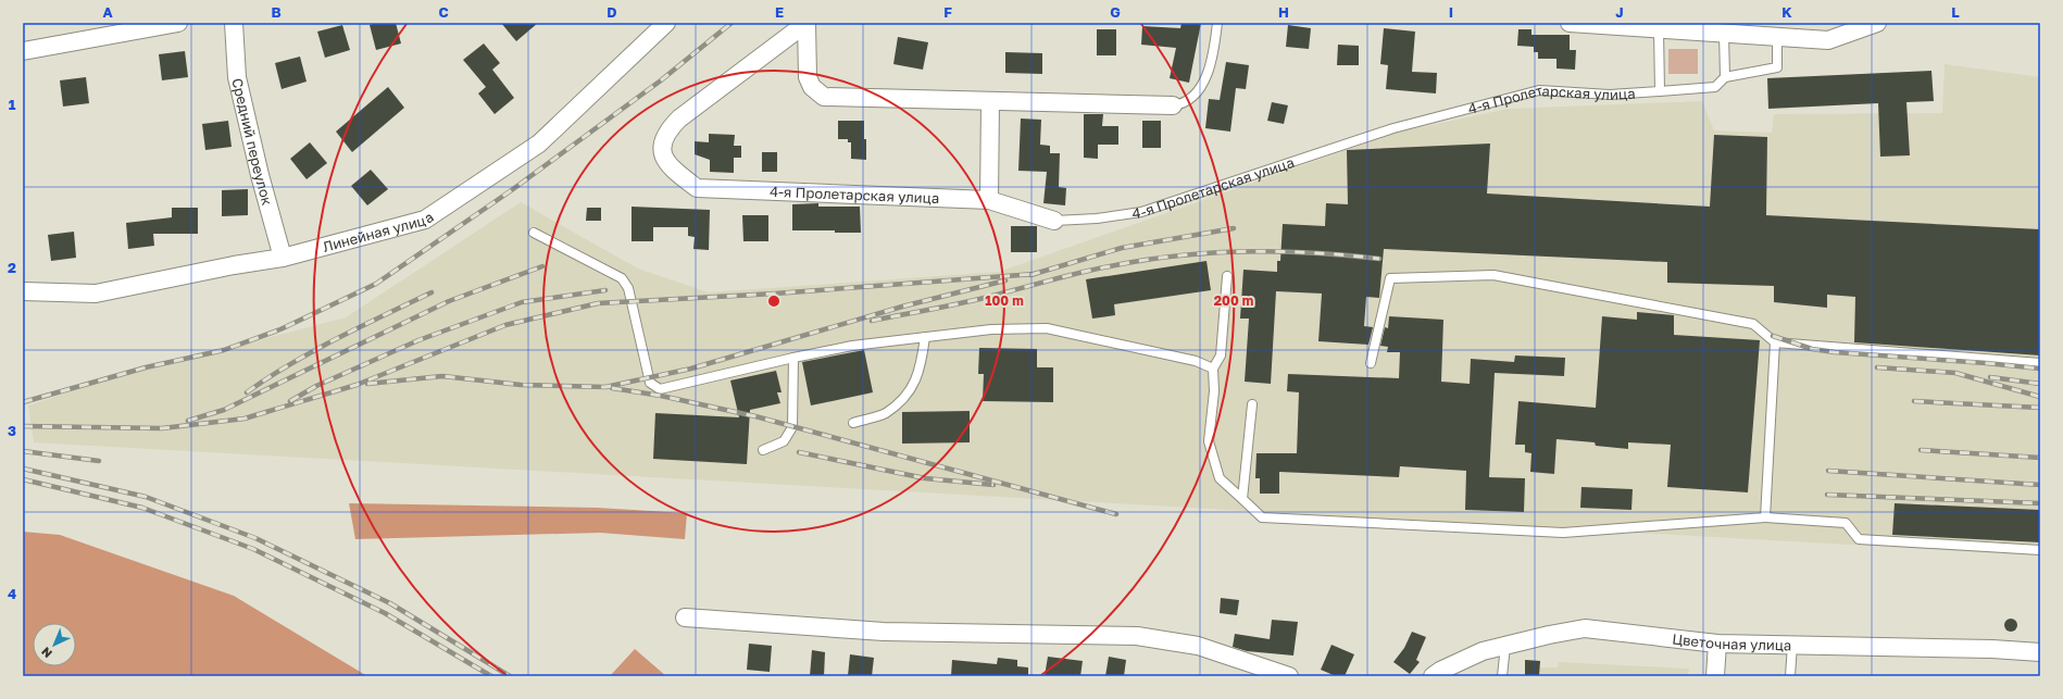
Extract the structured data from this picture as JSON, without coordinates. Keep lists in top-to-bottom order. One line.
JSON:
{"streets":{"street":["4-я Пролетарская улица","Средний переулок","Линейная улица","Цветочная улица"]},"crossings":[["Средний переулок","Линейная улица"]],"north":"bottom left","grid":{"columns":["A","B","C","D","E","F","G","H","I","J","K","L"],"rows":["1","2","3","4"]},"rings":["100 m","200 m"]}
